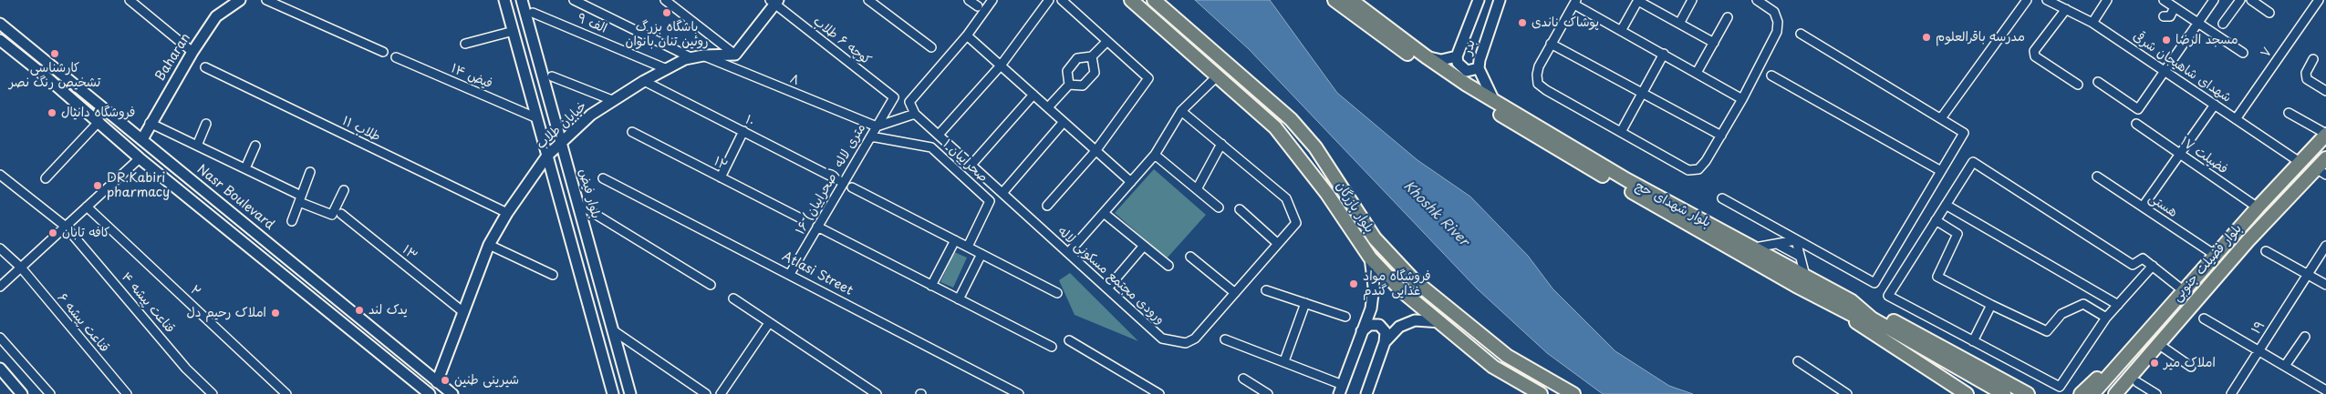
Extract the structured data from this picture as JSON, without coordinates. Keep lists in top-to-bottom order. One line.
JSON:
{"streets":{"main road":["بلوار شهدای حج","بلوار بازرگان","بلوار فضیلت جنوبی"],"street":["۹ الف","کوچه ۶ طلاب","بدر","۷","Baharan","شهدای شاهیجان شرقی","فیض ۱۴","۸","۱۰","خیابان طلاب","طلاب ۱۱","فضیلت ۱۷","صحراییان ۱","۱۲","۱۶ متری لاله (صحراییان)","بلوار فیض","Nasr Boulevard","هستی","۱۳","Atlasi Street","ورودی مجتمع مسکونی لاله","۲","قناعت پیشه ۴","قناعت پیشه ۶","۱۹"]},"crossings":[["۹ الف","خیابان طلاب"],["کوچه ۶ طلاب","۱۶ متری لاله (صحراییان)"],["بدر","بلوار شهدای حج"],["۷","شهدای شاهیجان شرقی"],["Baharan","Nasr Boulevard"],["شهدای شاهیجان شرقی","بلوار فضیلت جنوبی"],["۸","خیابان طلاب"],["۸","۱۶ متری لاله (صحراییان)"],["۱۰","خیابان طلاب"],["۱۰","۱۶ متری لاله (صحراییان)"],["خیابان طلاب","طلاب ۱۱"],["خیابان طلاب","بلوار فیض"],["خیابان طلاب","Nasr Boulevard"],["خیابان طلاب","۱۳"],["فضیلت ۱۷","بلوار فضیلت جنوبی"],["صحراییان ۱","۱۶ متری لاله (صحراییان)"],["۱۶ متری لاله (صحراییان)","Atlasi Street"],["هستی","بلوار فضیلت جنوبی"]],"water":["Khoshk River"],"places":["باشگاه بزرگ روئین تنان بانوان","پوشاک ناندی","مدرسه باقرالعلوم","مسجد الرضا","کارشناسی تشخیص رنگ نصر","فروشگاه دانیال","DR.Kabiri pharmacy","کافه تابان","فروشگاه مواد غذایی گندم","یدک لند","املاک رحیم دل","املاک میر","شیرینی طنین"]}
